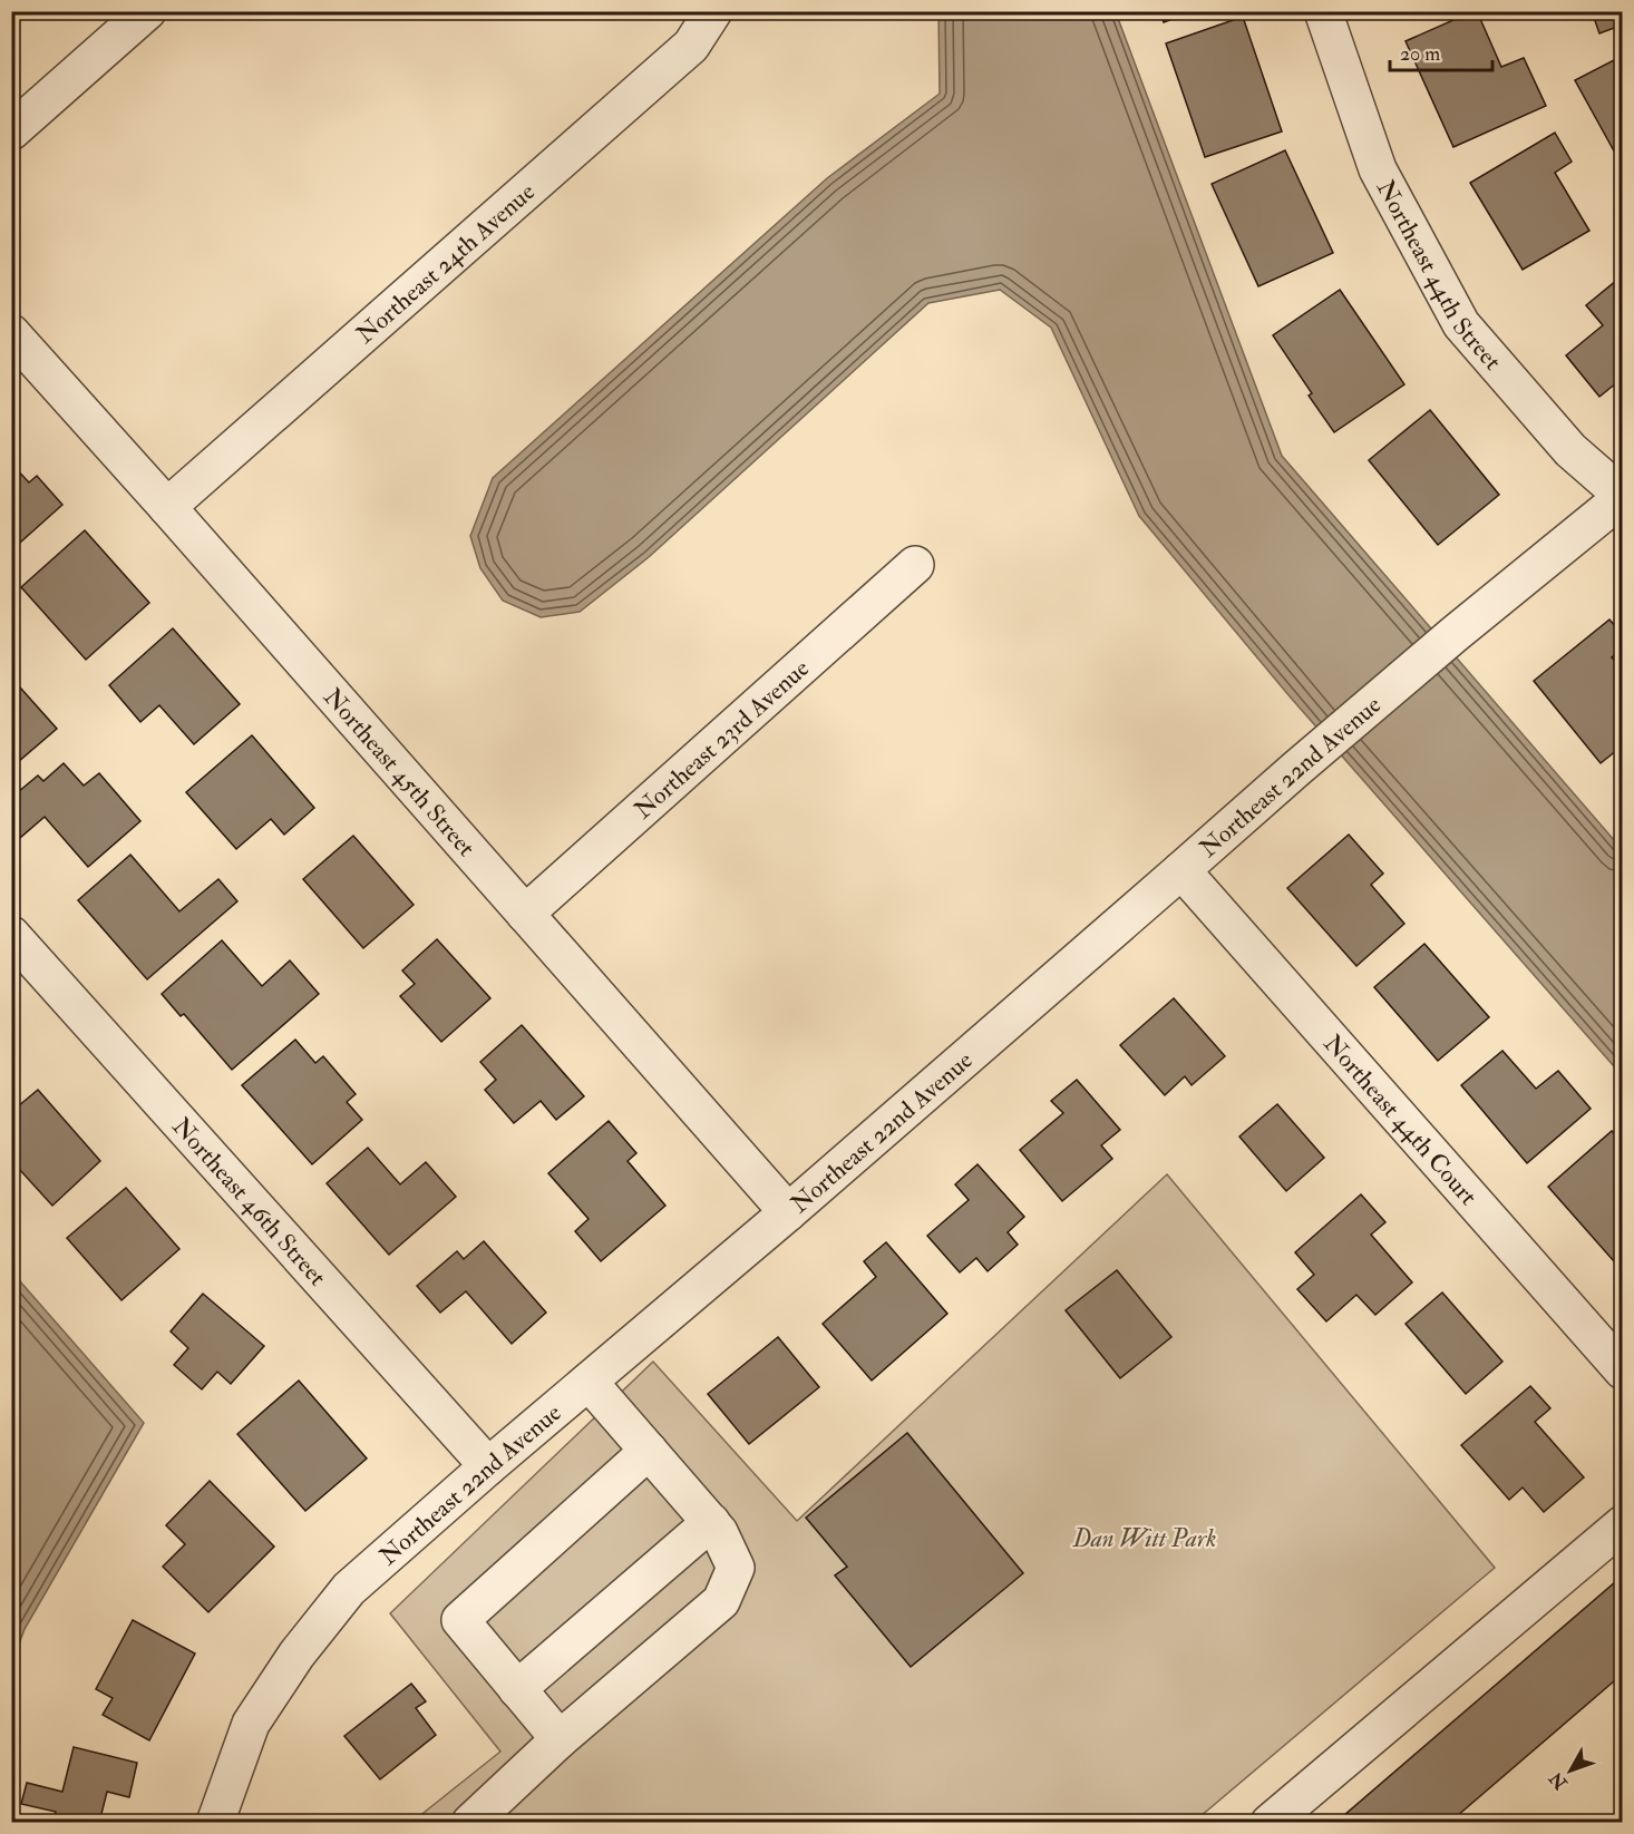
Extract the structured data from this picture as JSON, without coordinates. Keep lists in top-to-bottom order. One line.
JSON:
{"streets":{"street":["Northeast 24th Avenue","Northeast 44th Street","Northeast 23rd Avenue","Northeast 45th Street","Northeast 22nd Avenue","Northeast 44th Court","Northeast 46th Street"]},"crossings":[["Northeast 24th Avenue","Northeast 45th Street"],["Northeast 44th Street","Northeast 22nd Avenue"],["Northeast 23rd Avenue","Northeast 45th Street"],["Northeast 45th Street","Northeast 22nd Avenue"],["Northeast 22nd Avenue","Northeast 44th Court"],["Northeast 22nd Avenue","Northeast 46th Street"]],"parks":["Dan Witt Park"],"scale_bar":"20 m","north":"bottom left"}
